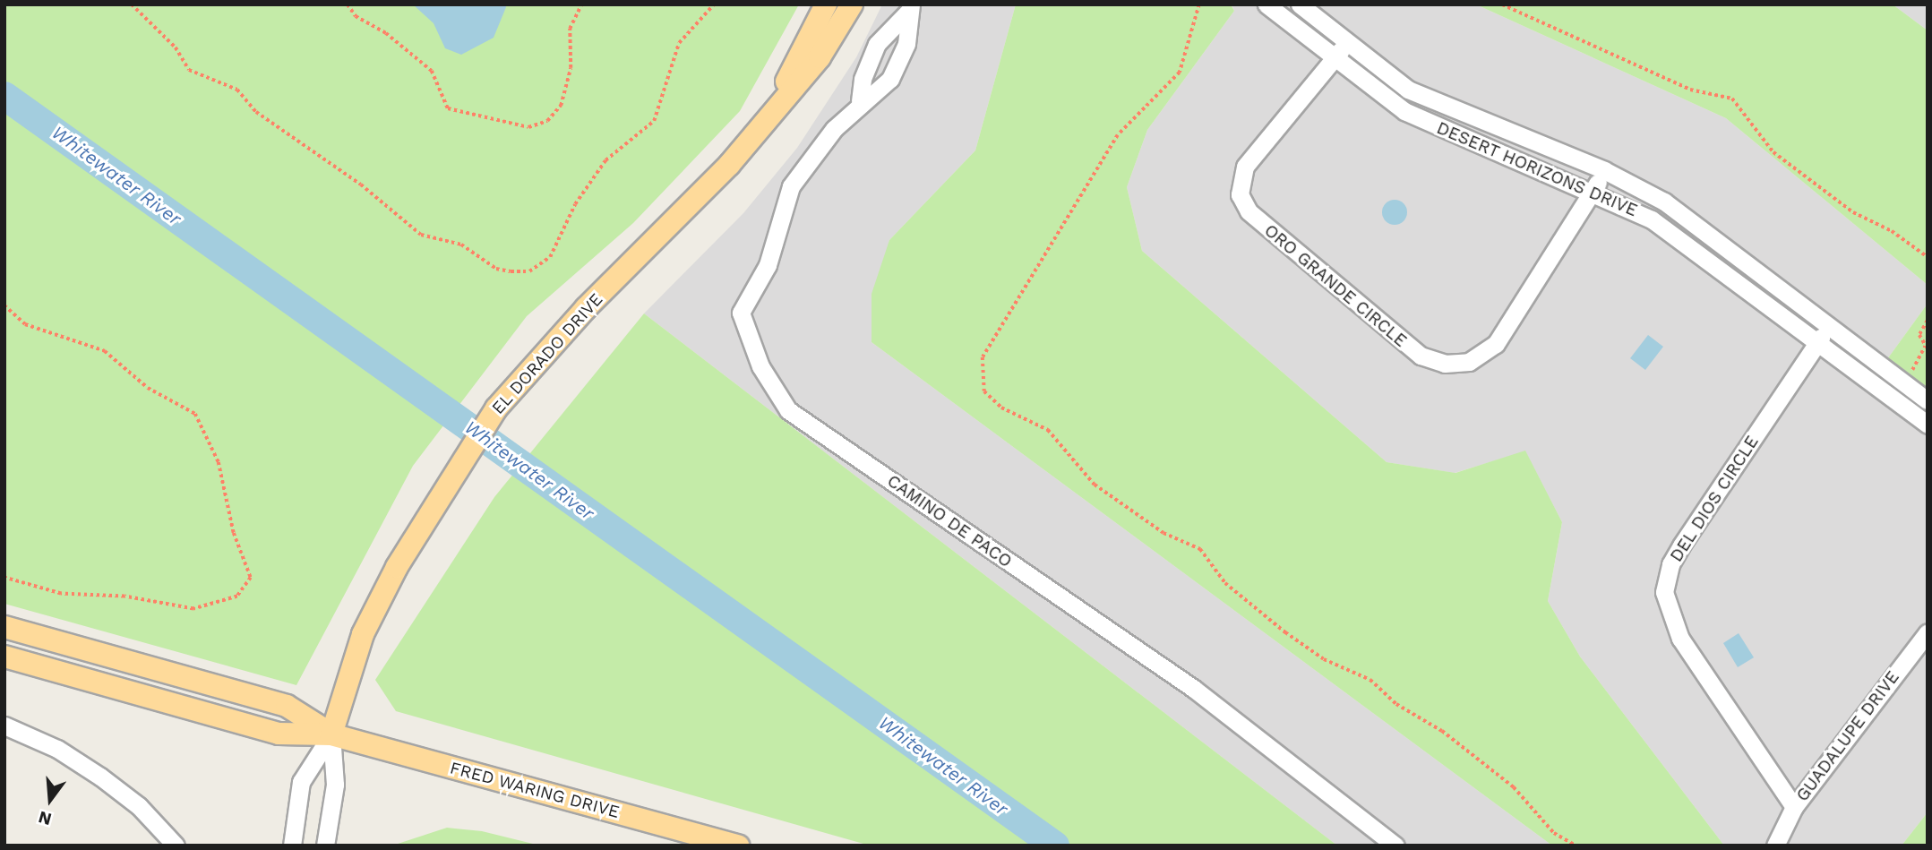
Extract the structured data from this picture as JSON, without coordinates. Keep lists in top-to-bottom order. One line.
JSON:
{"streets":{"main road":["EL DORADO DRIVE","FRED WARING DRIVE"],"street":["DESERT HORIZONS DRIVE","ORO GRANDE CIRCLE","DEL DIOS CIRCLE","CAMINO DE PACO","GUADALUPE DRIVE"]},"crossings":[["DESERT HORIZONS DRIVE","ORO GRANDE CIRCLE"],["DESERT HORIZONS DRIVE","DEL DIOS CIRCLE"],["EL DORADO DRIVE","FRED WARING DRIVE"],["DEL DIOS CIRCLE","GUADALUPE DRIVE"]],"water":["Whitewater River"],"north":"bottom"}
